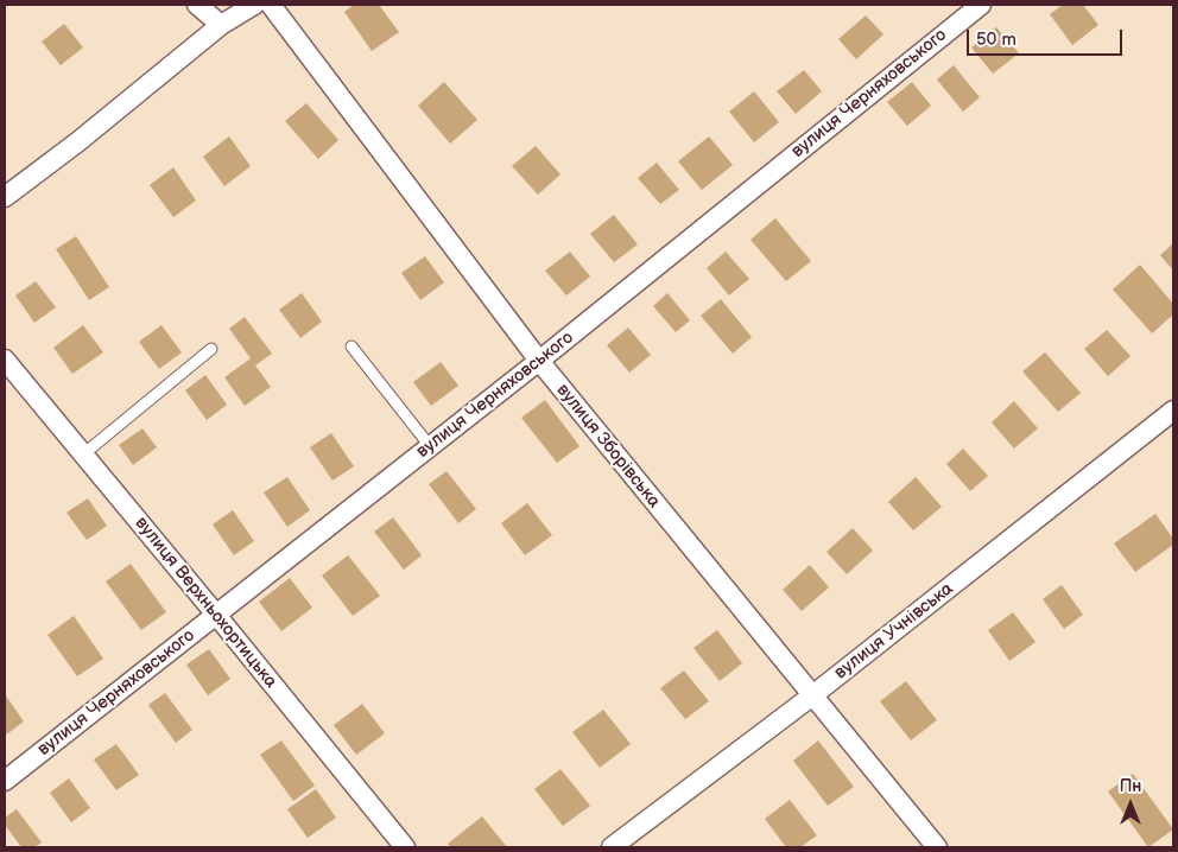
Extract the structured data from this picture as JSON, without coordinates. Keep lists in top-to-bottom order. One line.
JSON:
{"streets":{"street":["вулиця Черняховського","вулиця Зборівська","вулиця Верхньохортицька","вулиця Учнівська"]},"crossings":[["вулиця Черняховського","вулиця Зборівська"],["вулиця Черняховського","вулиця Верхньохортицька"],["вулиця Зборівська","вулиця Учнівська"]],"scale_bar":"50 m","north":"top"}
